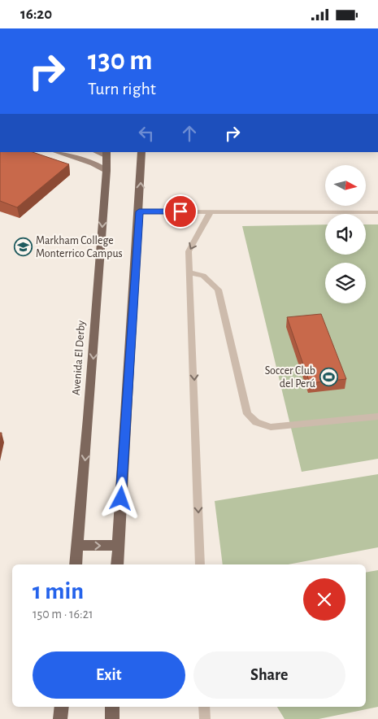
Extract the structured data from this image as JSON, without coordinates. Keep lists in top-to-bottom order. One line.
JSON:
{"streets":{"main road":["Avenida El Derby"]},"places":{"school or university":["Markham College Monterrico Campus"],"sports":["Soccer Club del Perú"]},"north":"right","page":{"status":"16:20","turn":["130 m","Turn right"],"heading":["1 min","150 m · 16:21"],"buttons":["Exit","Share"]}}
